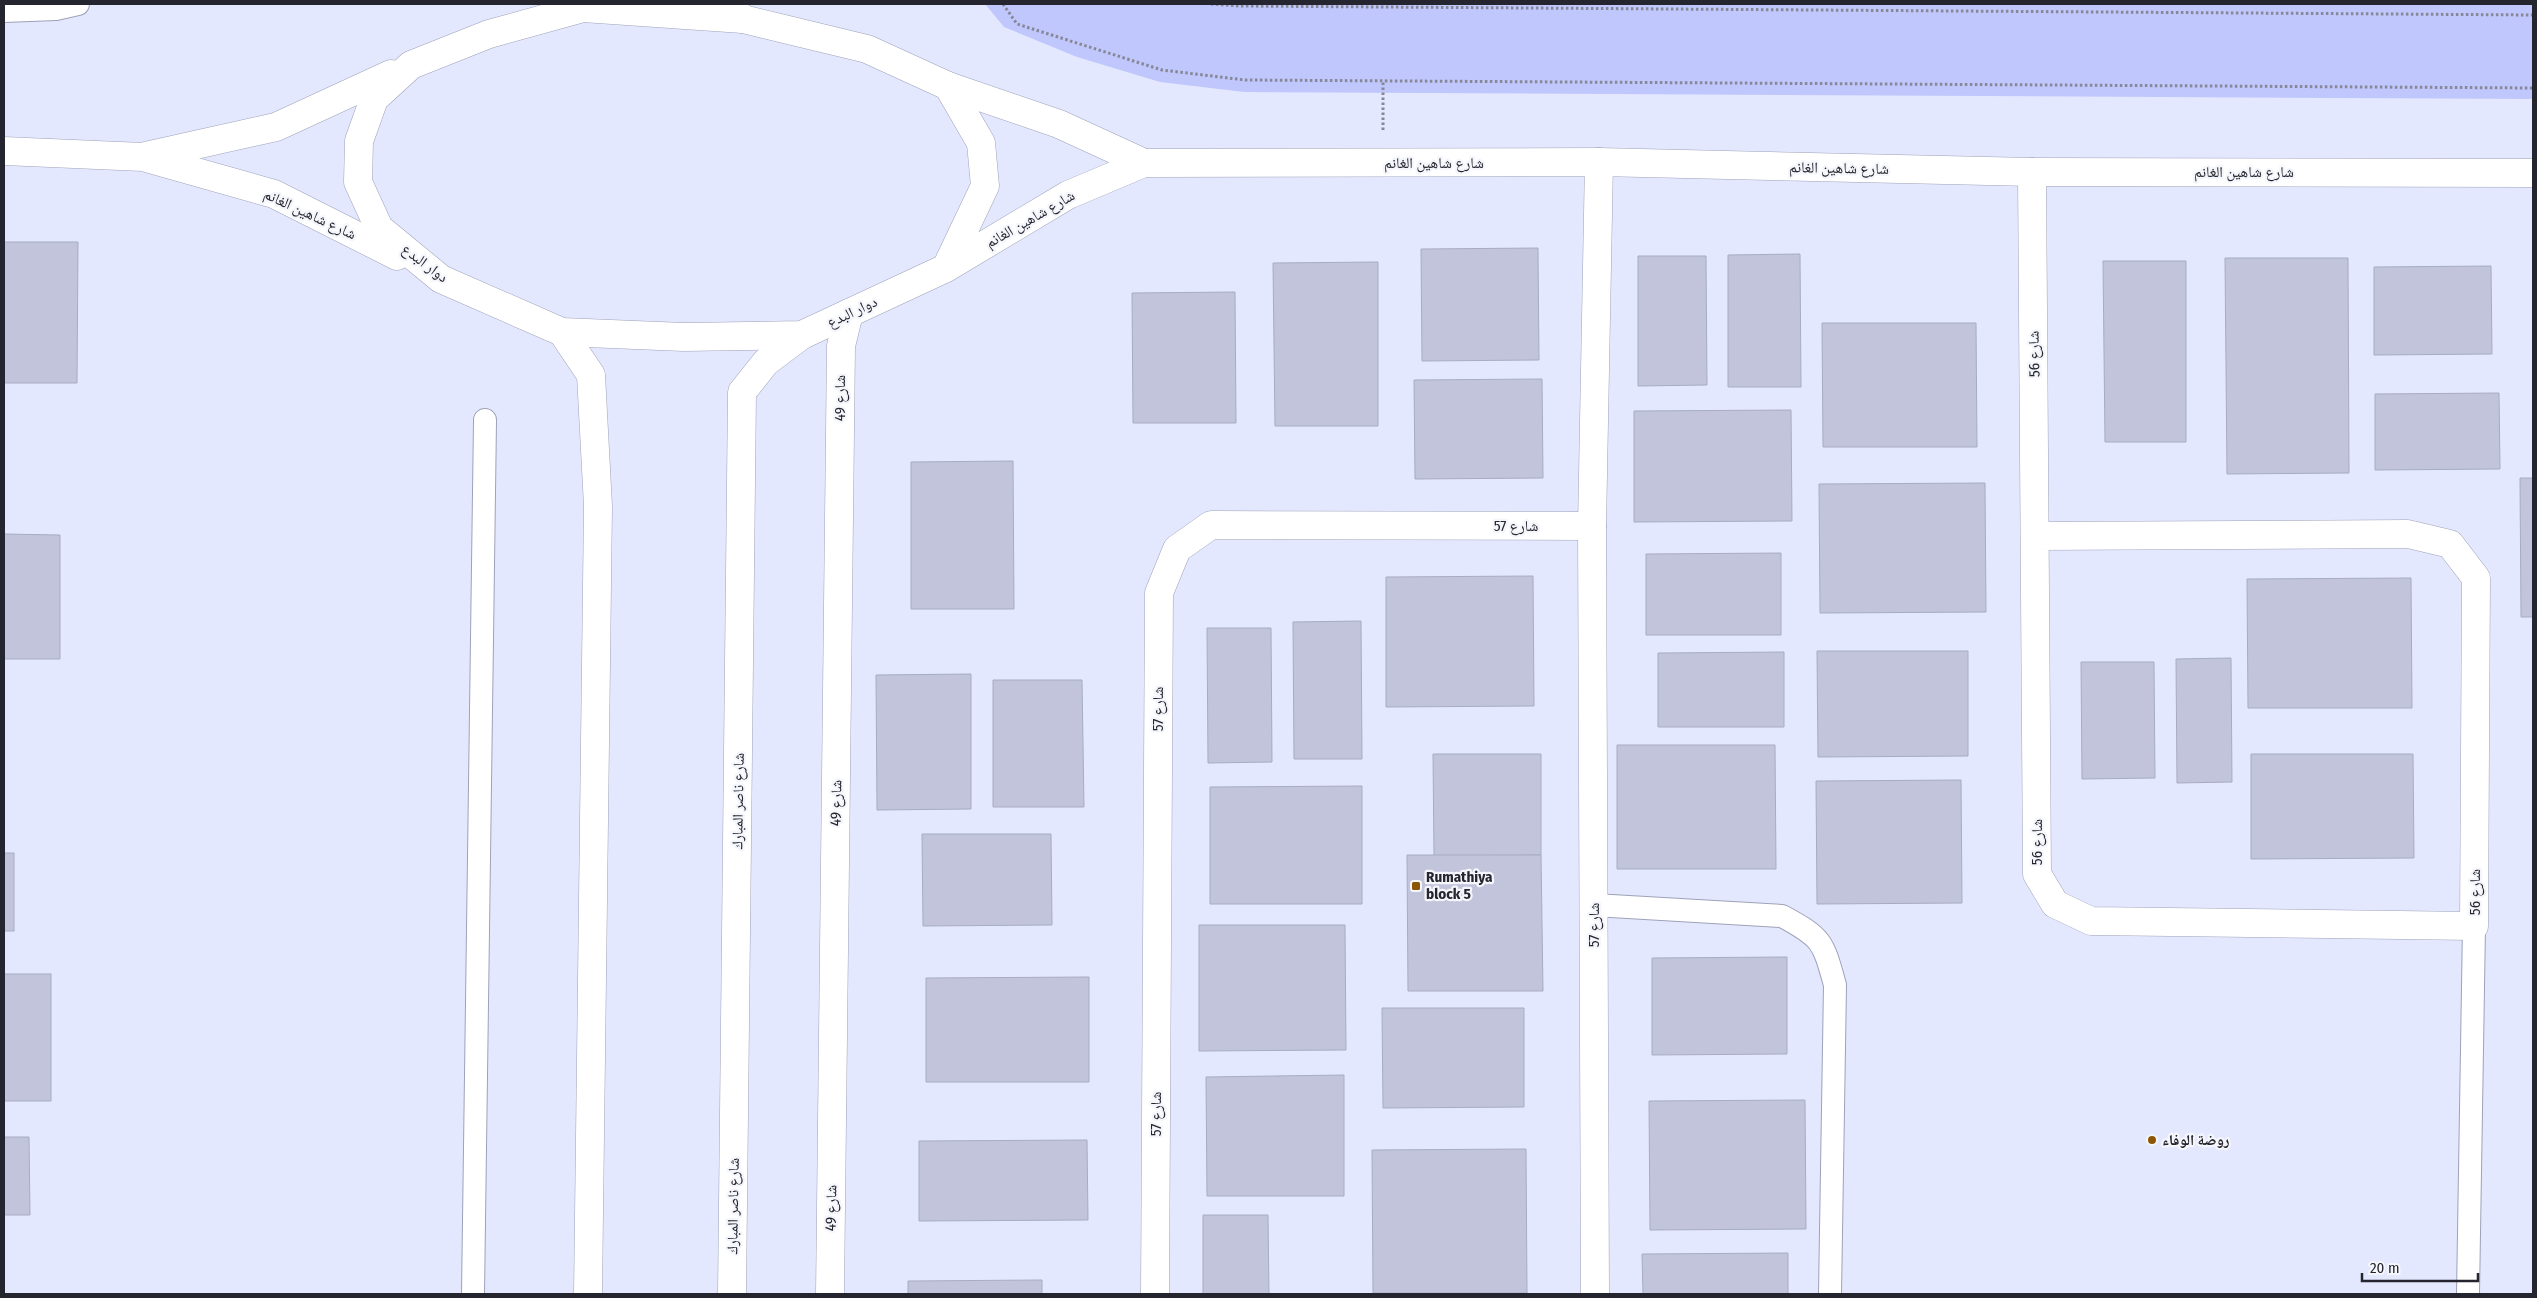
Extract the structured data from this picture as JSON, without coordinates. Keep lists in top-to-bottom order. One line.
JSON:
{"streets":{"street":["شارع شاهين الغانم","دوار البدع","شارع 56","شارع 49","شارع 57","شارع ناصر المبارك"]},"crossings":[["شارع شاهين الغانم","دوار البدع"],["شارع شاهين الغانم","شارع 56"],["شارع شاهين الغانم","شارع 57"],["دوار البدع","شارع 49"],["دوار البدع","شارع ناصر المبارك"]],"places":{"transit":["Rumathiya block 5"],"other":["روضة الوفاء"]},"scale_bar":"20 m"}
